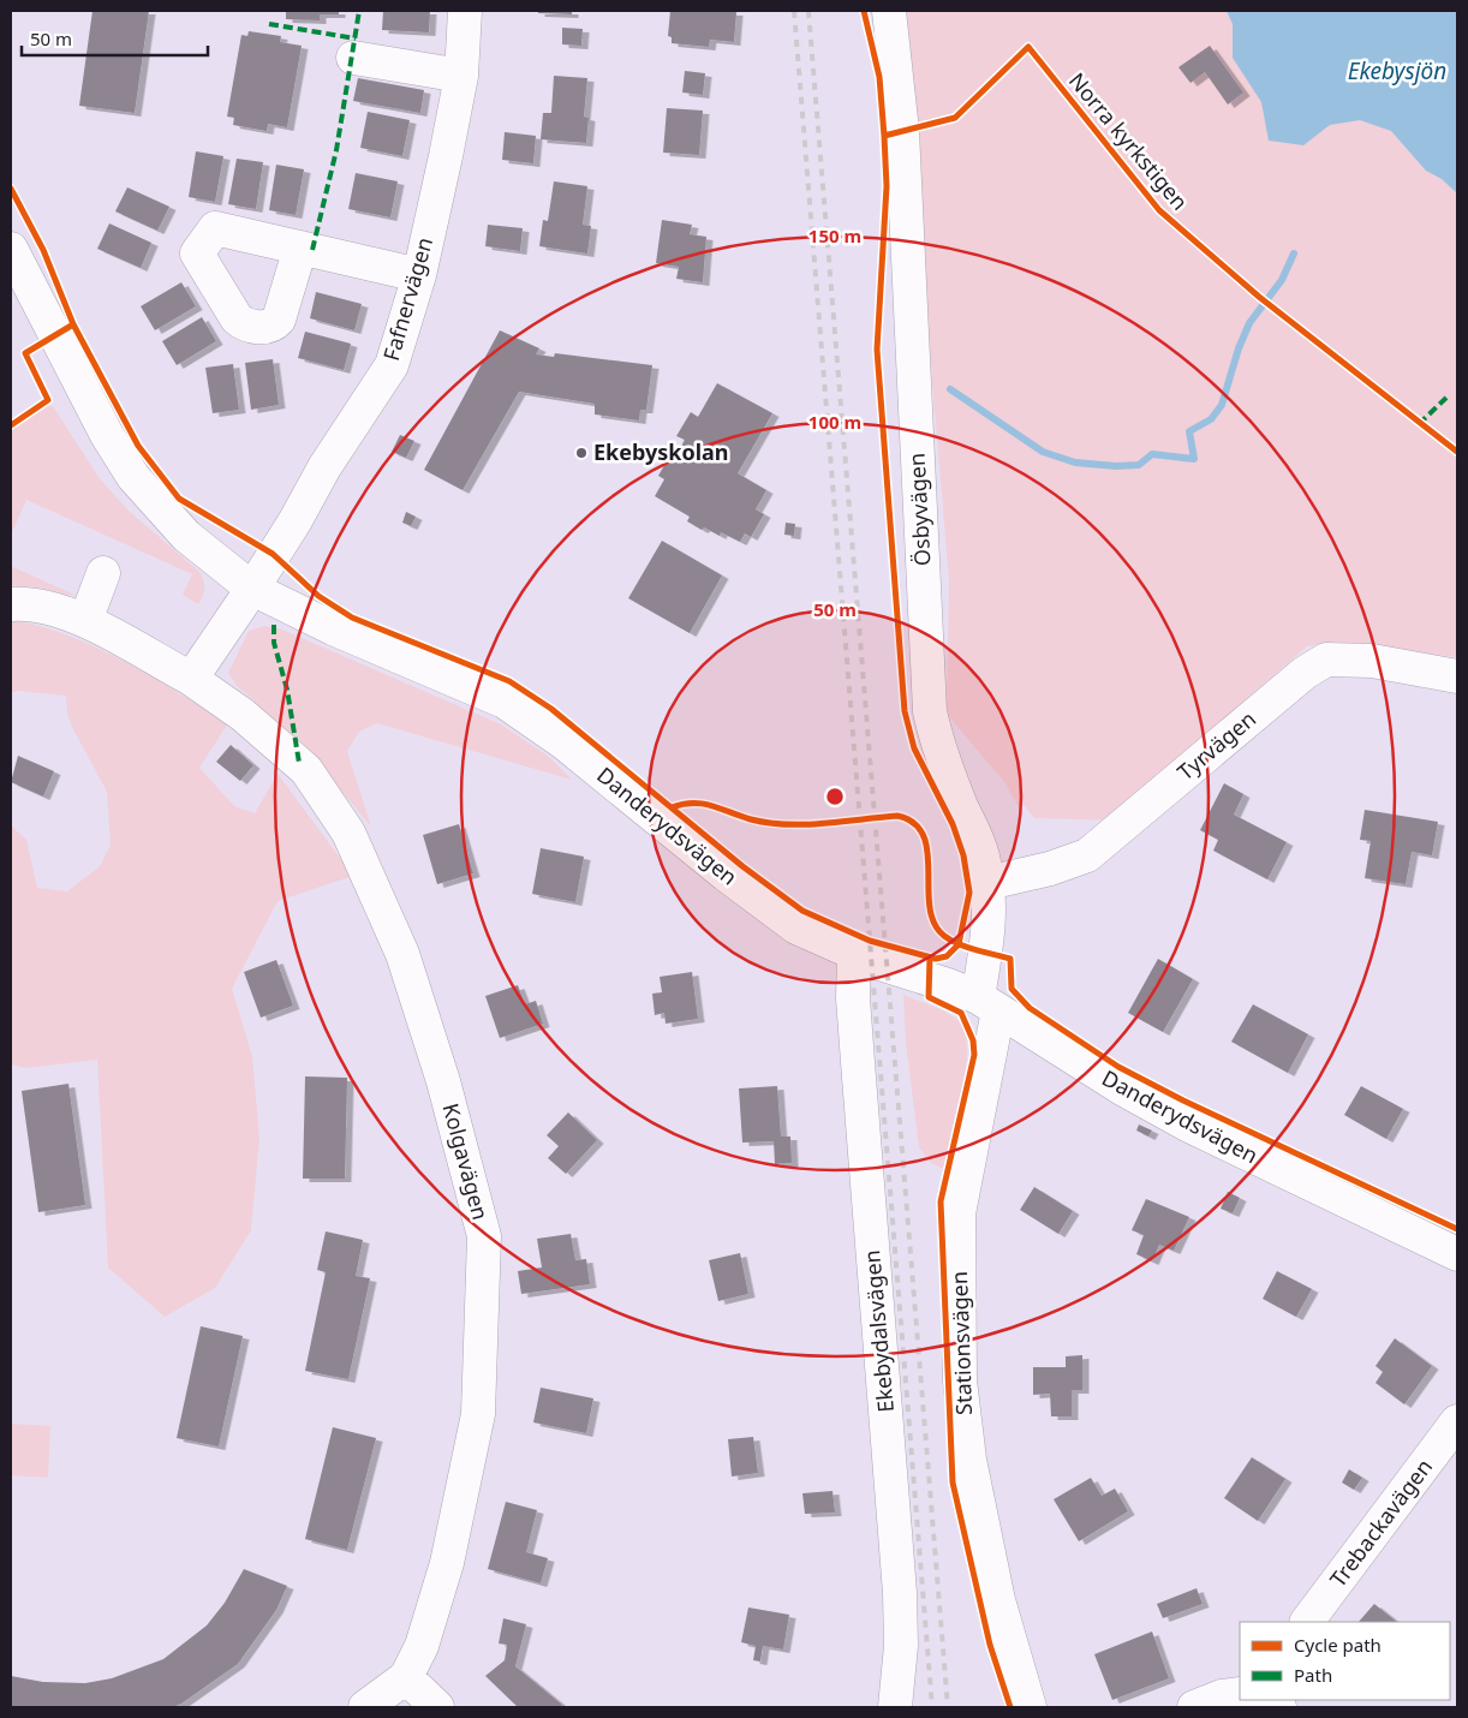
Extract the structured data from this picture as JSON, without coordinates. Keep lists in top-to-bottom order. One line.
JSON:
{"streets":{"street":["Fafnervägen","Ösbyvägen","Tyrvägen","Danderydsvägen","Kolgavägen","Ekebydalsvägen","Stationsvägen","Trebackavägen"],"cycle path":["Norra kyrkstigen"]},"crossings":[["Fafnervägen","Danderydsvägen"],["Fafnervägen","Kolgavägen"],["Ösbyvägen","Tyrvägen"],["Ösbyvägen","Danderydsvägen"],["Ösbyvägen","Stationsvägen"],["Danderydsvägen","Ekebydalsvägen"],["Danderydsvägen","Stationsvägen"]],"water":["Ekebysjön"],"places":["Ekebyskolan"],"legend":["Cycle path","Path"],"scale_bar":"50 m","rings":["150 m","100 m","50 m"]}
